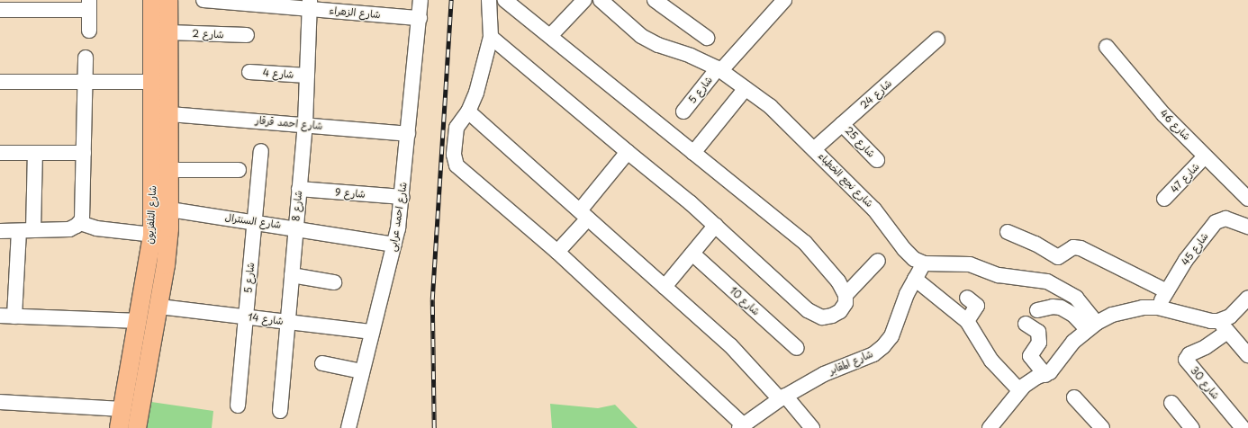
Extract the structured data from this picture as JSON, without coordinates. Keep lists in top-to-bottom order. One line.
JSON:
{"streets":{"main road":["شارع التلفزيون"],"street":["شارع الزهراء","شارع 2","شارع 4","شارع 5","شارع 24","شارع احمد قرقار","شارع 46","شارع 25","شارع 47","شارع نجع الخطباء","شارع 9","شارع 8","شارع احمد عرابى","شارع السنترال","شارع 45","شارع 10","شارع 14","شارع المقابر","شارع 30"]},"crossings":[["شارع الزهراء","شارع 8"],["شارع الزهراء","شارع احمد عرابى"],["شارع 2","شارع التلفزيون"],["شارع 4","شارع 8"],["شارع 5","شارع نجع الخطباء"],["شارع 5","شارع السنترال"],["شارع 5","شارع 14"],["شارع 24","شارع 25"],["شارع 24","شارع نجع الخطباء"],["شارع احمد قرقار","شارع 8"],["شارع احمد قرقار","شارع التلفزيون"],["شارع احمد قرقار","شارع احمد عرابى"],["شارع 46","شارع 47"],["شارع نجع الخطباء","شارع المقابر"],["شارع 9","شارع 8"],["شارع 9","شارع احمد عرابى"],["شارع 8","شارع السنترال"],["شارع 8","شارع 14"],["شارع التلفزيون","شارع السنترال"],["شارع التلفزيون","شارع 14"],["شارع احمد عرابى","شارع السنترال"],["شارع احمد عرابى","شارع 14"]]}
